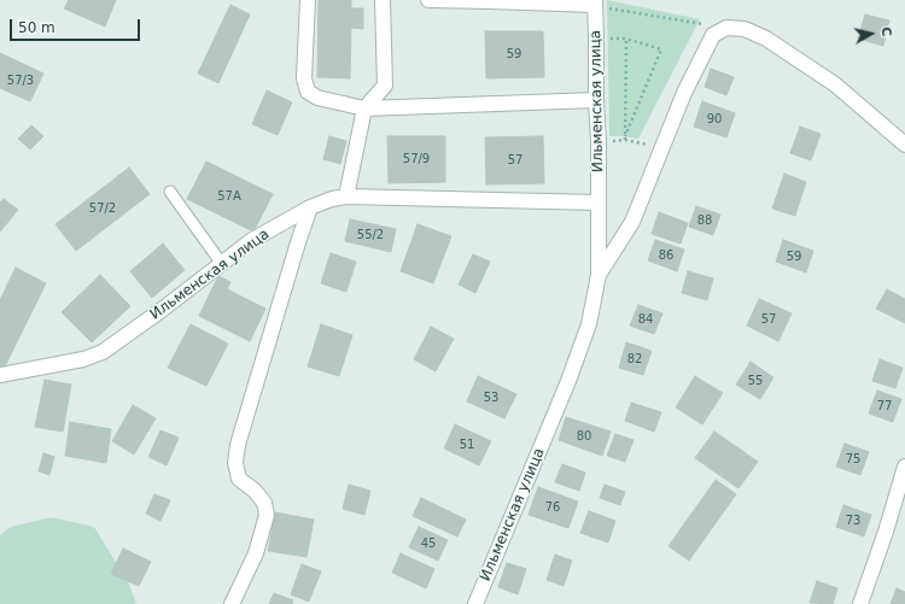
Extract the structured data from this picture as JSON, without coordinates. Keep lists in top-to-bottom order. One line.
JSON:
{"streets":{"street":["Ильменская улица"]},"house_numbers":["59","57/3","90","57/9","57","57А","57/2","88","55/2","86","59","84","57","82","55","53","77","80","51","75","76","73","45"],"scale_bar":"50 m","north":"right"}
